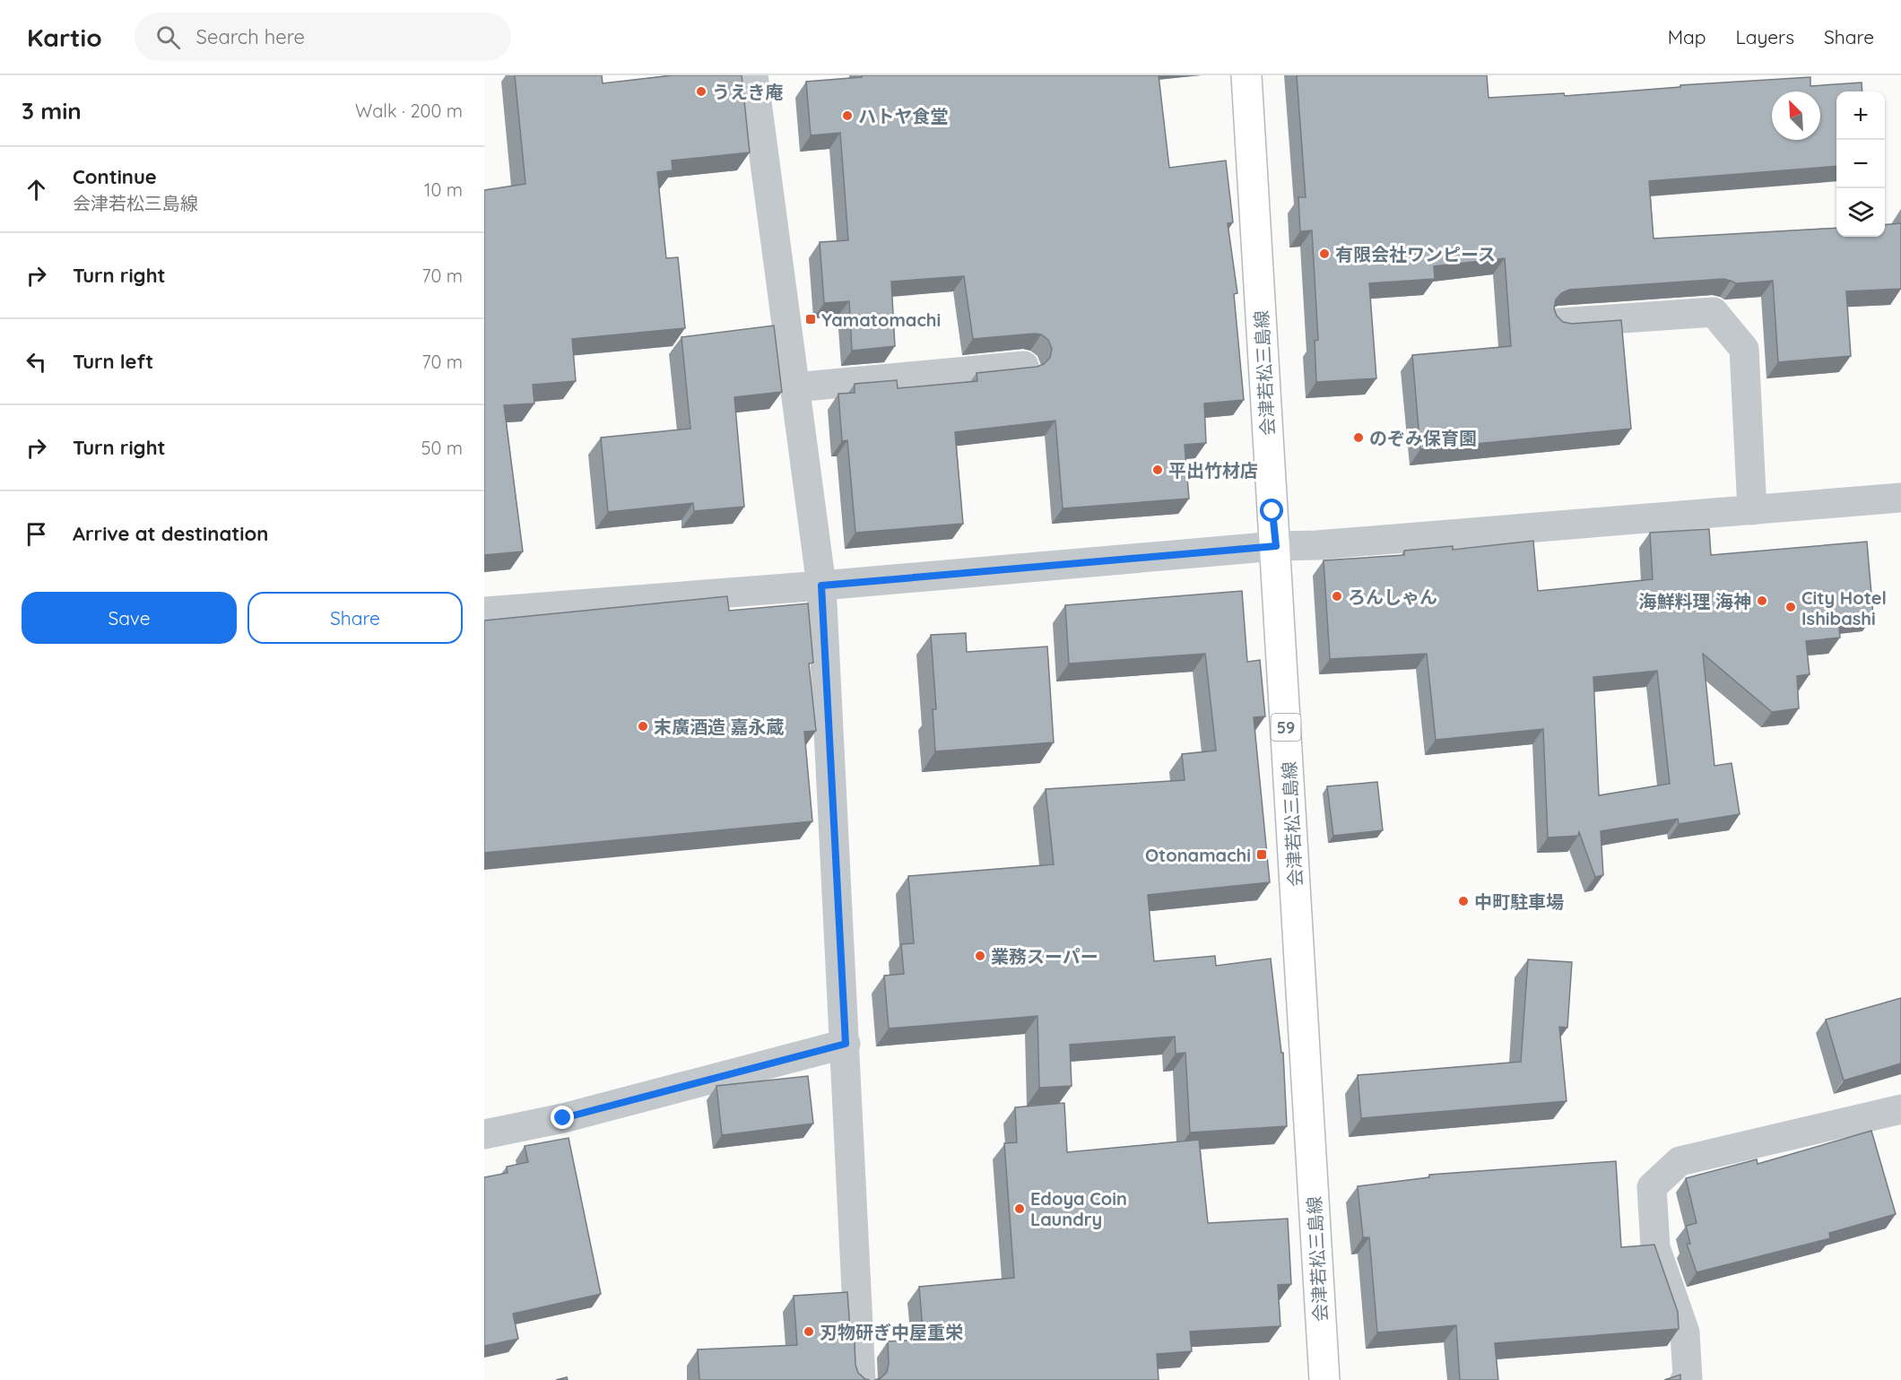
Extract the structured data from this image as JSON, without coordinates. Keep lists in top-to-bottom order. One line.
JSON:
{"streets":{"main road":["会津若松三島線","59"]},"places":{"other":["うえき庵","ハトヤ食堂","有限会社ワンピース","のぞみ保育園","平出竹材店","ろんしゃん","海鮮料理 海神","City Hotel Ishibashi","末廣酒造 嘉永蔵","中町駐車場","業務スーパー","Edoya Coin Laundry","刃物研ぎ中屋重栄"],"transit":["Yamatomachi","Otonamachi"]},"north":"top left","page":{"header":"Kartio","search":"Search here","nav":["Map","Layers","Share"],"heading":["3 min","Walk · 200 m"],"map_buttons":["+","−"],"list":[["Continue","会津若松三島線","10 m"],["Turn right","70 m"],["Turn left","70 m"],["Turn right","50 m"],"Arrive at destination"],"buttons":["Save","Share"]}}
